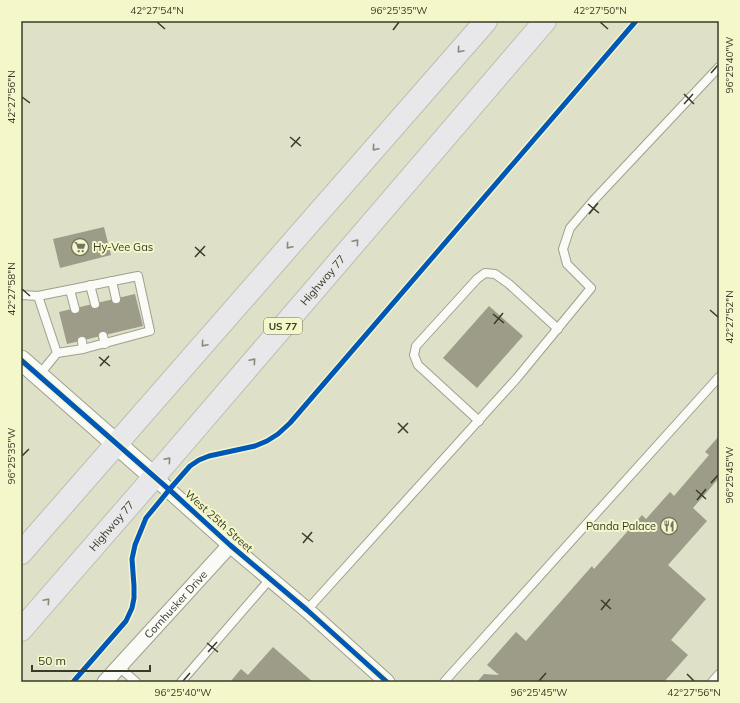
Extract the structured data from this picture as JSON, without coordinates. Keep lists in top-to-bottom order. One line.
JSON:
{"streets":{"highway":["Highway 77","US 77"],"street":["West 25th Street","Cornhusker Drive"]},"crossings":[["Highway 77","West 25th Street"],["West 25th Street","Cornhusker Drive"]],"places":{"supermarket":["Hy-Vee Gas"],"restaurant":["Panda Palace"]},"scale_bar":"50 m","coordinates":["42°27'54\"N","96°25'35\"W","42°27'50\"N","96°25'40\"W","42°27'56\"N","42°27'58\"N","42°27'52\"N","96°25'45\"W"]}
